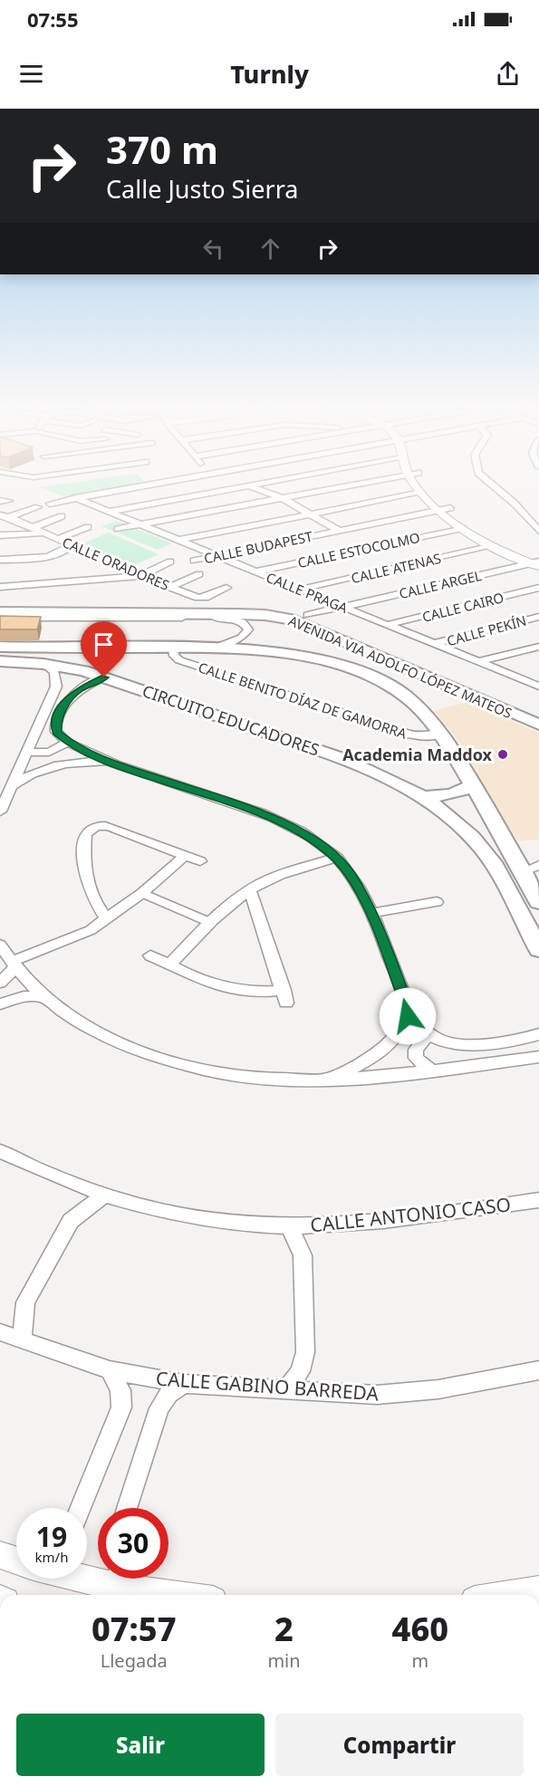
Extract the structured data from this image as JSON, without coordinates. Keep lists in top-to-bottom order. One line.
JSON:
{"streets":{"main road":["AVENIDA VIA ADOLFO LÓPEZ MATEOS","CIRCUITO EDUCADORES"],"street":["CALLE BUDAPEST","CALLE ESTOCOLMO","CALLE ORADORES","CALLE ATENAS","CALLE ARGEL","CALLE PRAGA","CALLE CAIRO","CALLE PEKÍN","CALLE BENITO DÍAZ DE GAMORRA","CALLE ANTONIO CASO","CALLE GABINO BARREDA"]},"crossings":[["CALLE BUDAPEST","CALLE PRAGA"],["CALLE ESTOCOLMO","CALLE PRAGA"],["CALLE ATENAS","CALLE PRAGA"],["CALLE ARGEL","CALLE PRAGA"],["CALLE ARGEL","AVENIDA VIA ADOLFO LÓPEZ MATEOS"],["CALLE PRAGA","CALLE CAIRO"],["CALLE PRAGA","CALLE PEKÍN"]],"places":["Academia Maddox"],"page":{"status":"07:55","header":"Turnly","turn":["370 m","Calle Justo Sierra"],"speed":"19 km/h","limit":"30","eta":["07:57","Llegada","2","min","460","m"],"buttons":["Salir","Compartir"]}}
